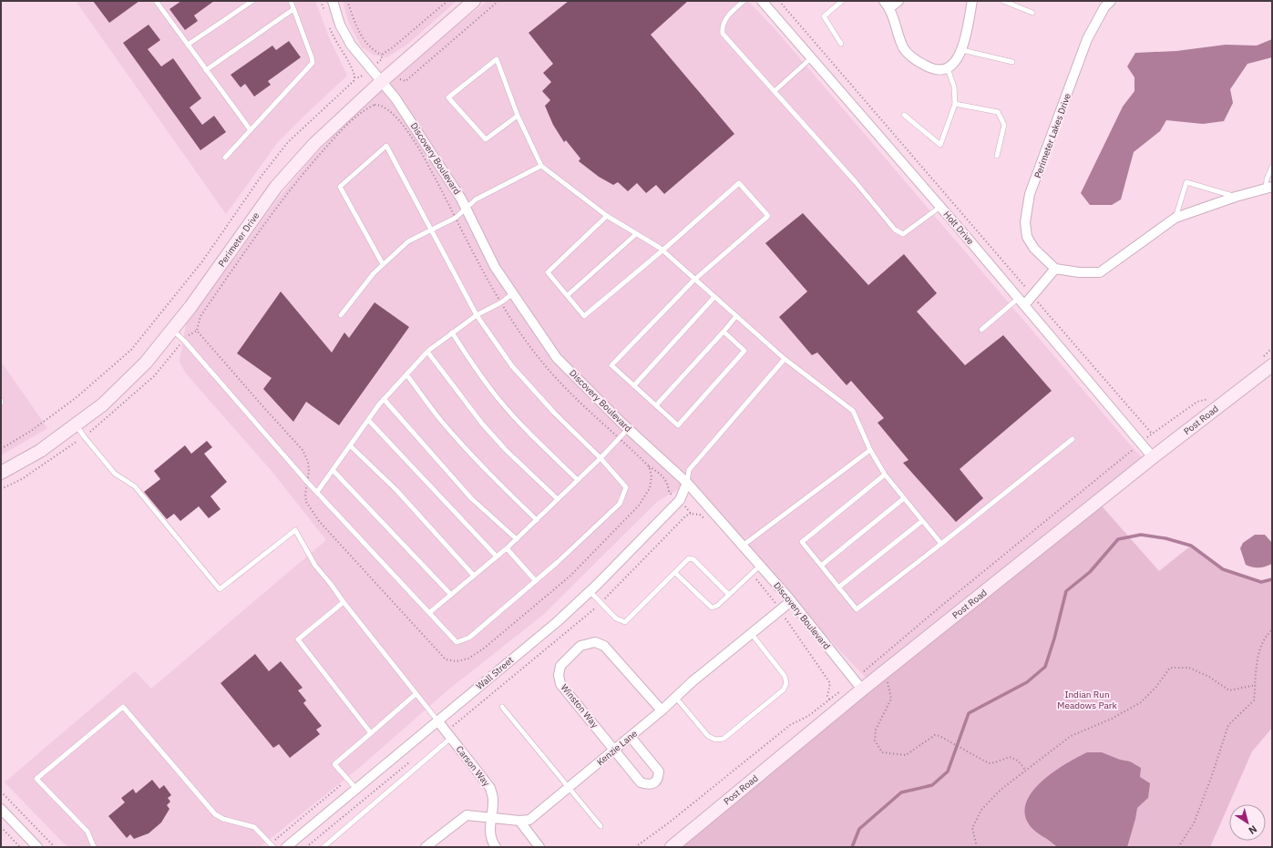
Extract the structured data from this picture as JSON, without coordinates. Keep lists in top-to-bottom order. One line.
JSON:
{"streets":{"street":["Perimeter Lakes Drive","Discovery Boulevard","Holt Drive","Perimeter Drive","Post Road","Wall Street","Winston Way","Kenzie Lane","Carson Way"]},"crossings":[["Discovery Boulevard","Perimeter Drive"],["Discovery Boulevard","Post Road"],["Discovery Boulevard","Wall Street"],["Discovery Boulevard","Kenzie Lane"],["Holt Drive","Post Road"],["Wall Street","Carson Way"],["Winston Way","Kenzie Lane"],["Kenzie Lane","Carson Way"]],"parks":["Indian Run Meadows Park"],"north":"bottom right"}
